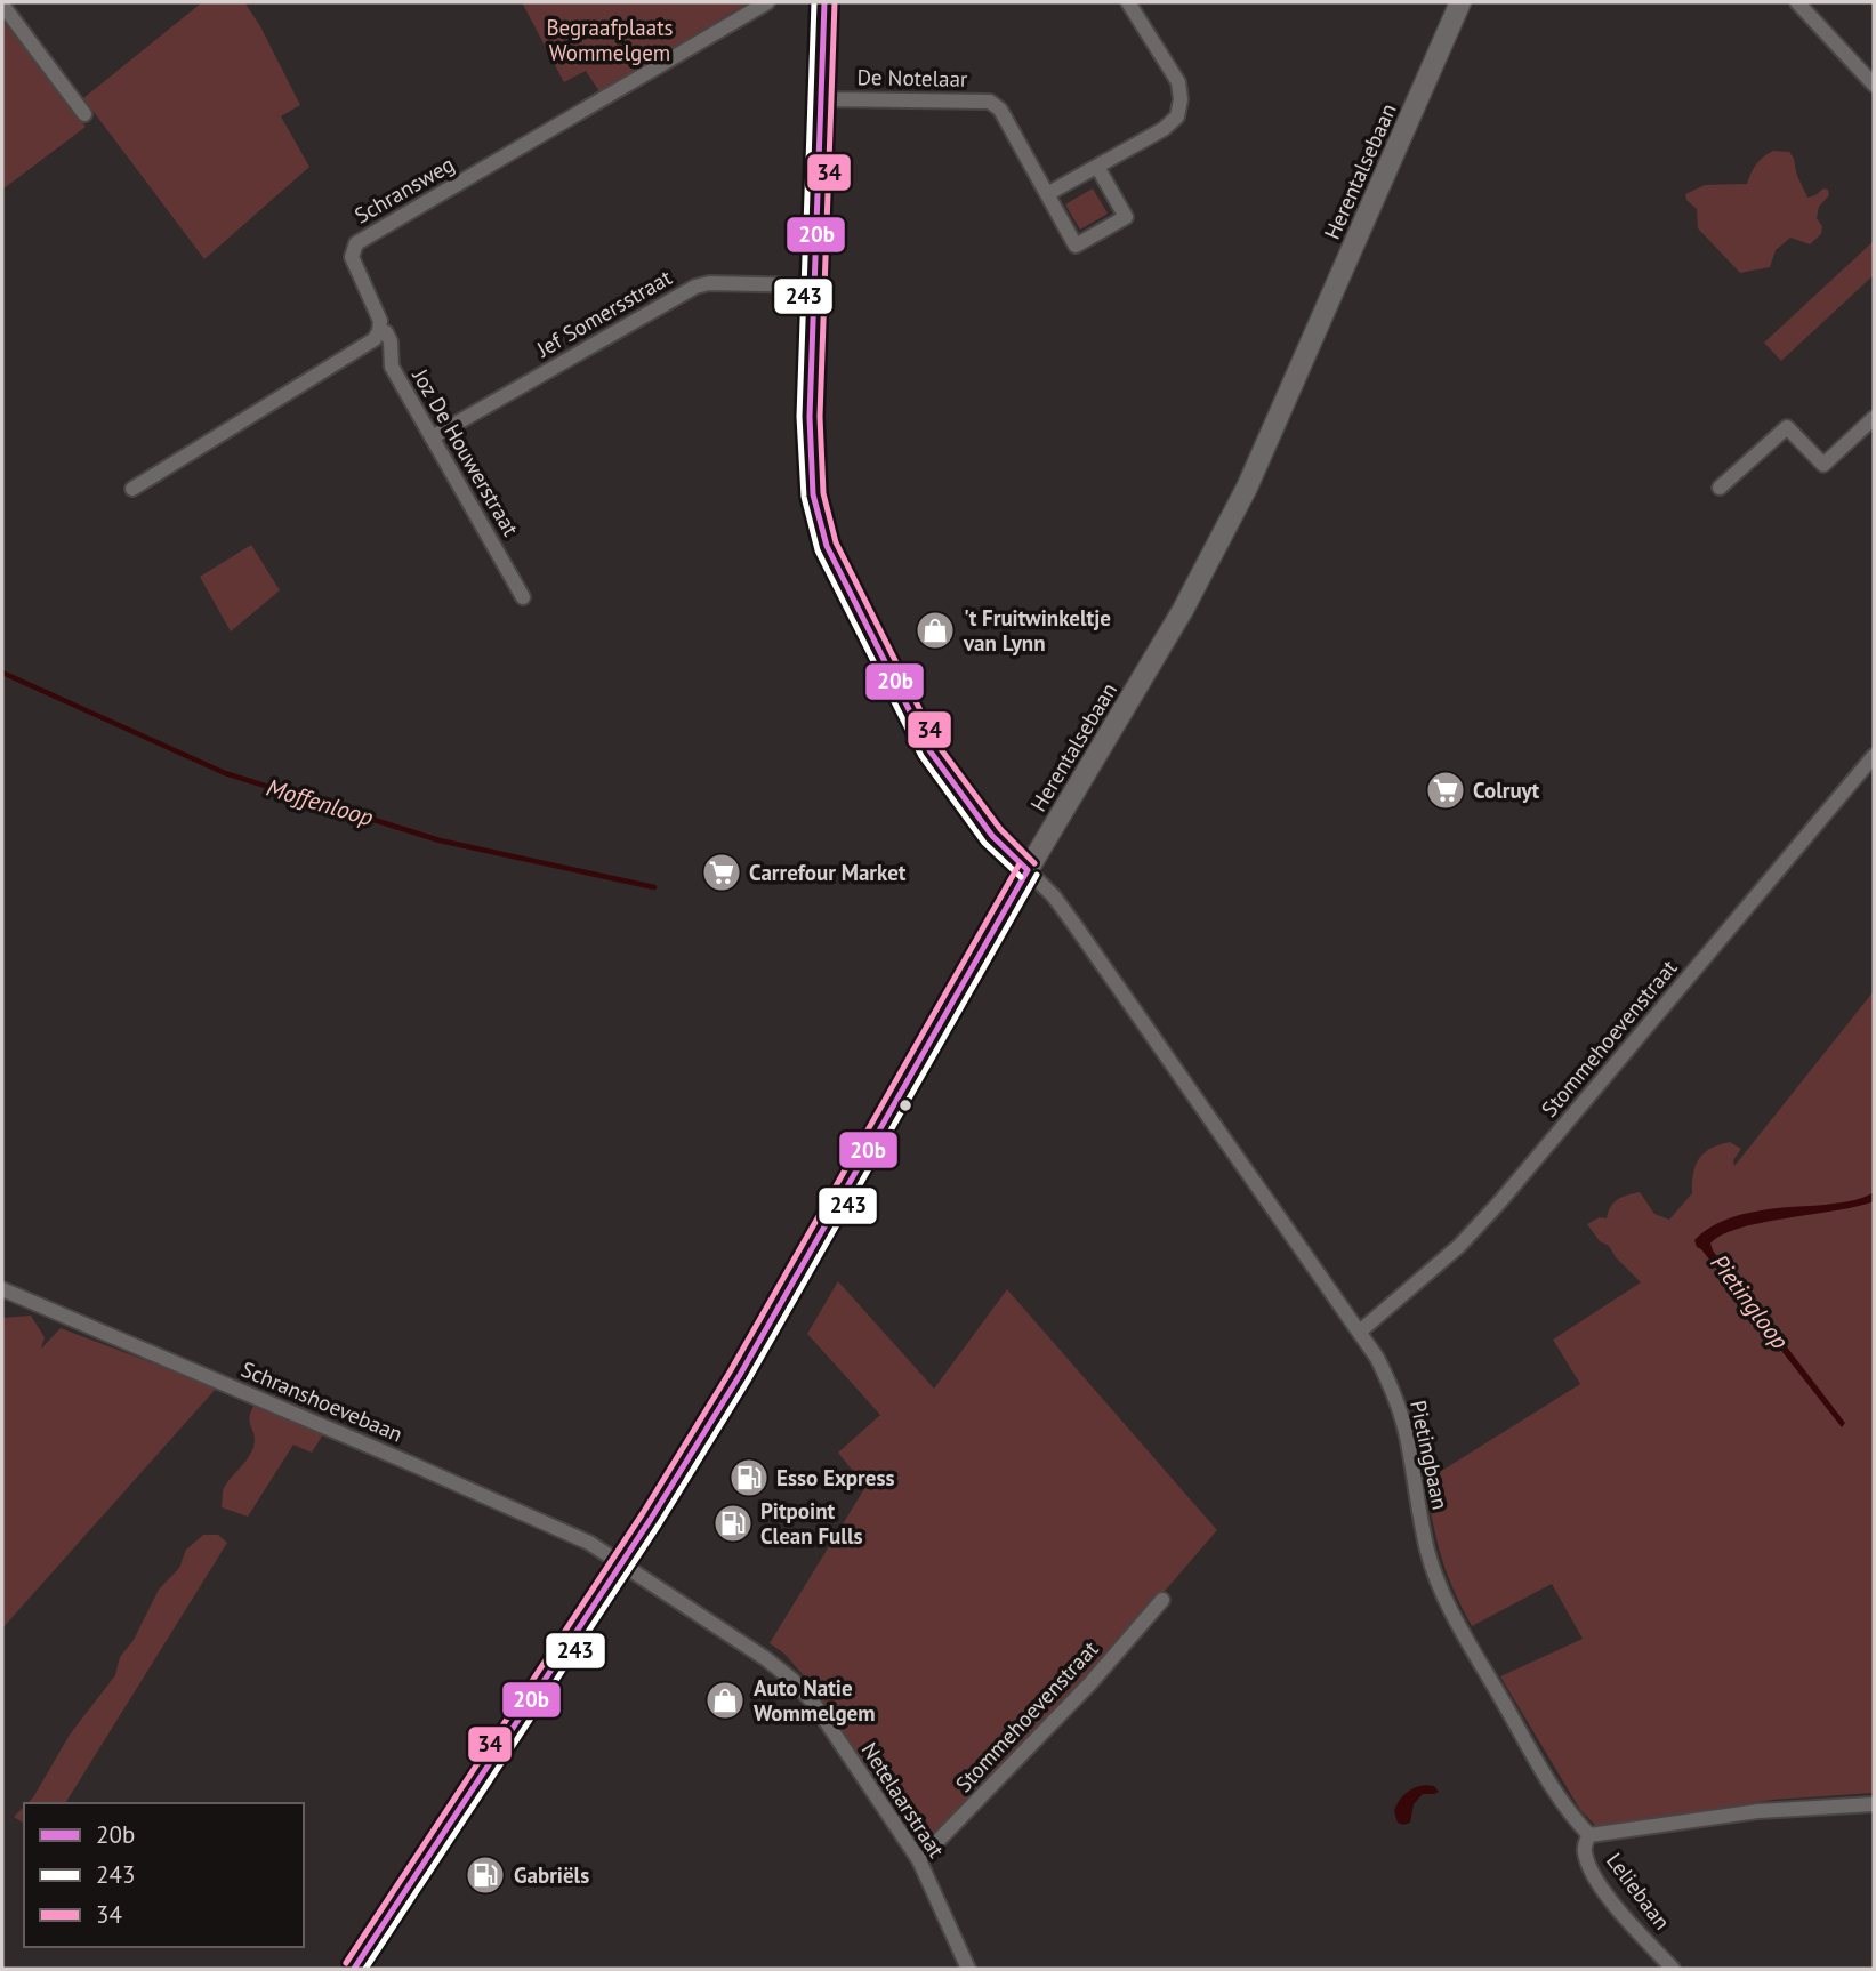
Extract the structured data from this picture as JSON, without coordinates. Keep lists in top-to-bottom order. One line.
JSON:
{"streets":{"main road":["Herentalsebaan"],"street":["De Notelaar","Schransweg","Jef Somersstraat","Joz De Houwerstraat","Stommehoevenstraat","Schranshoevebaan","Pietingbaan","Netelaarstraat","Leliebaan"]},"crossings":[["Herentalsebaan","Schranshoevebaan"],["Herentalsebaan","Pietingbaan"],["Herentalsebaan","Netelaarstraat"],["Schransweg","Joz De Houwerstraat"],["Jef Somersstraat","Joz De Houwerstraat"],["Stommehoevenstraat","Pietingbaan"],["Stommehoevenstraat","Netelaarstraat"],["Schranshoevebaan","Netelaarstraat"],["Pietingbaan","Leliebaan"]],"water":["Moffenloop","Pietingloop"],"parks":["Begraafplaats Wommelgem"],"places":{"shop":["'t Fruitwinkeltje van Lynn","Auto Natie Wommelgem"],"supermarket":["Colruyt","Carrefour Market"],"fuel station":["Esso Express","Pitpoint Clean Fulls","Gabriëls"]},"lines":["transit line 20b","transit line 243","transit line 34"],"legend":["20b","243","34"]}
